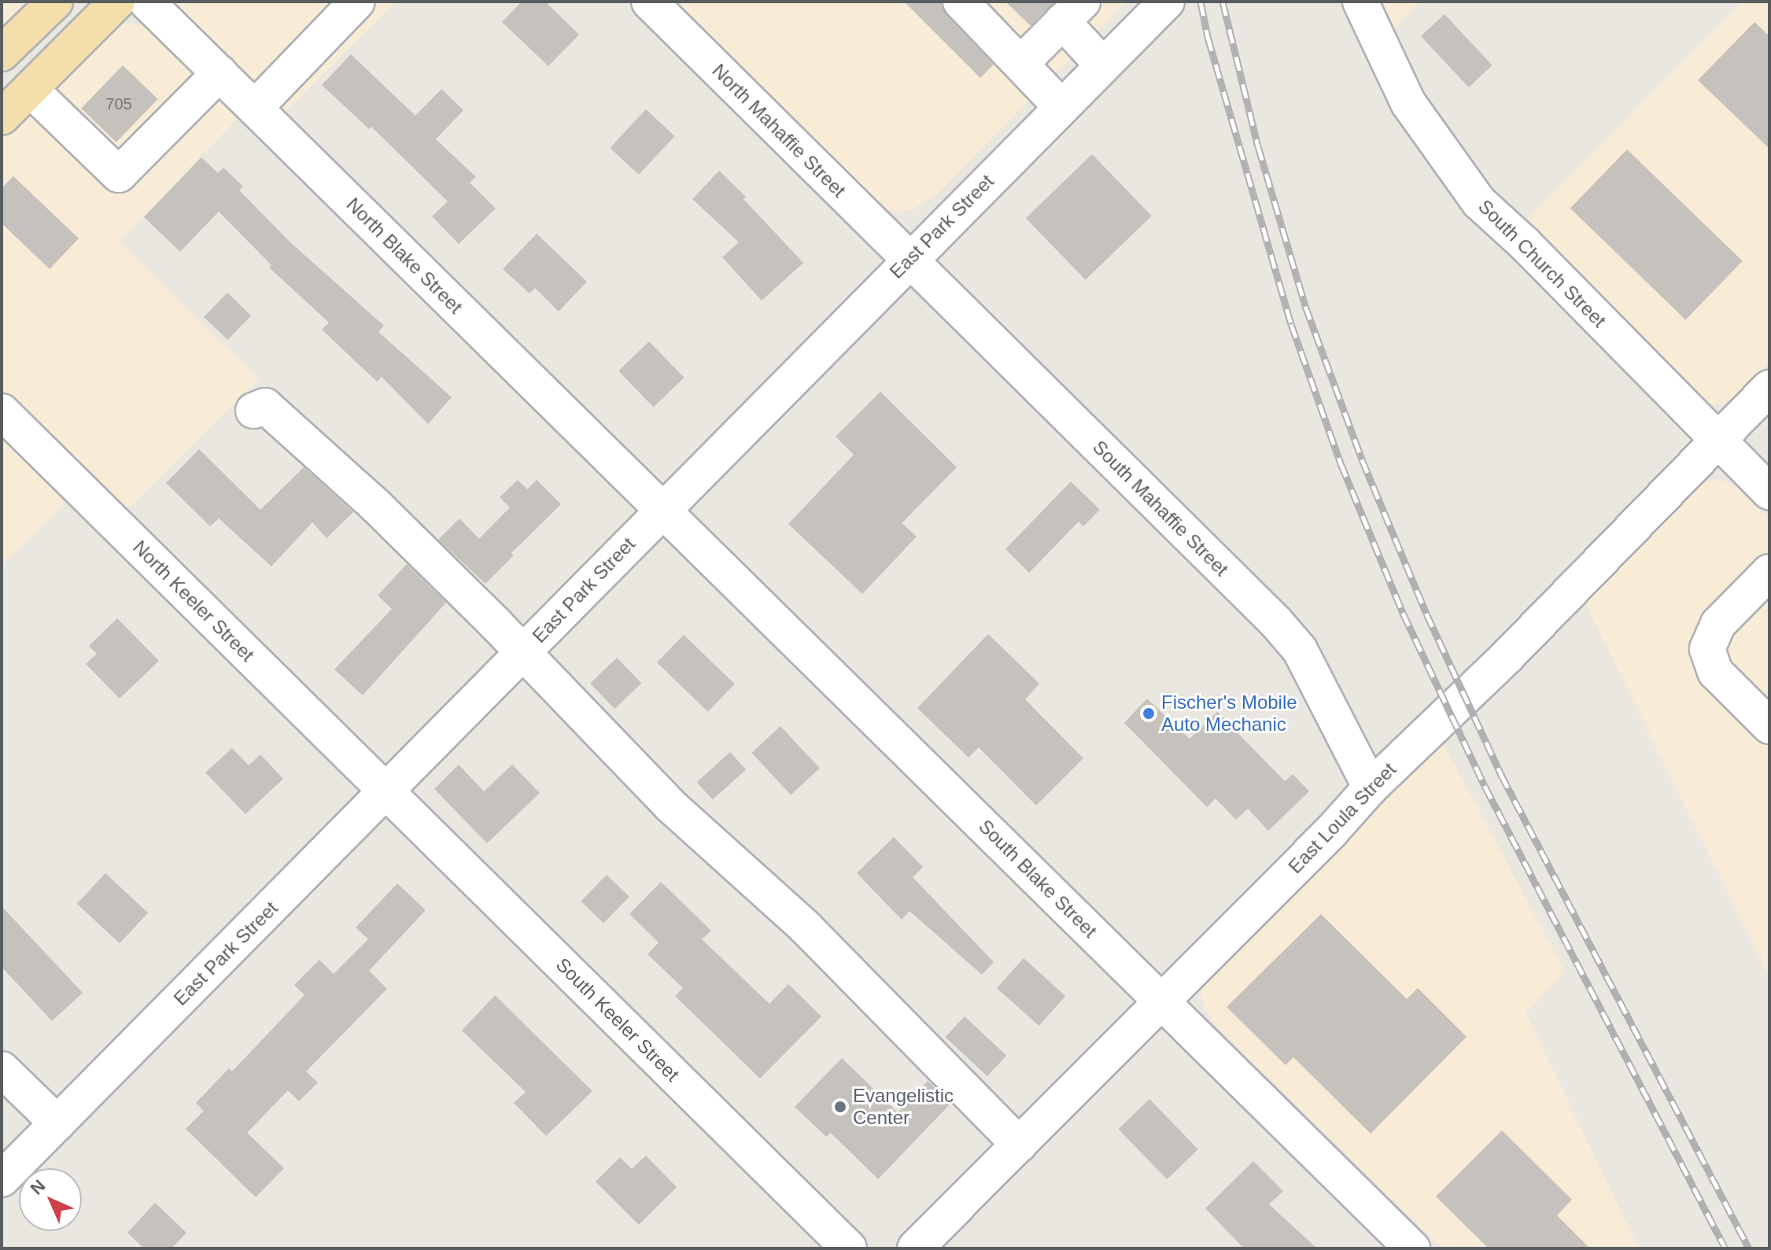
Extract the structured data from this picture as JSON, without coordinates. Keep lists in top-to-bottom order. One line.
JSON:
{"streets":{"street":["North Mahaffie Street","East Park Street","North Blake Street","South Church Street","South Mahaffie Street","North Keeler Street","East Loula Street","South Blake Street","South Keeler Street"]},"crossings":[["North Mahaffie Street","East Park Street"],["North Mahaffie Street","South Mahaffie Street"],["East Park Street","North Blake Street"],["East Park Street","South Mahaffie Street"],["East Park Street","North Keeler Street"],["East Park Street","South Blake Street"],["East Park Street","South Keeler Street"],["North Blake Street","South Blake Street"],["South Church Street","East Loula Street"],["South Mahaffie Street","East Loula Street"],["North Keeler Street","South Keeler Street"],["East Loula Street","South Blake Street"]],"places":["Fischer's Mobile Auto Mechanic","Evangelistic Center"],"house_numbers":["705"],"north":"top left"}
